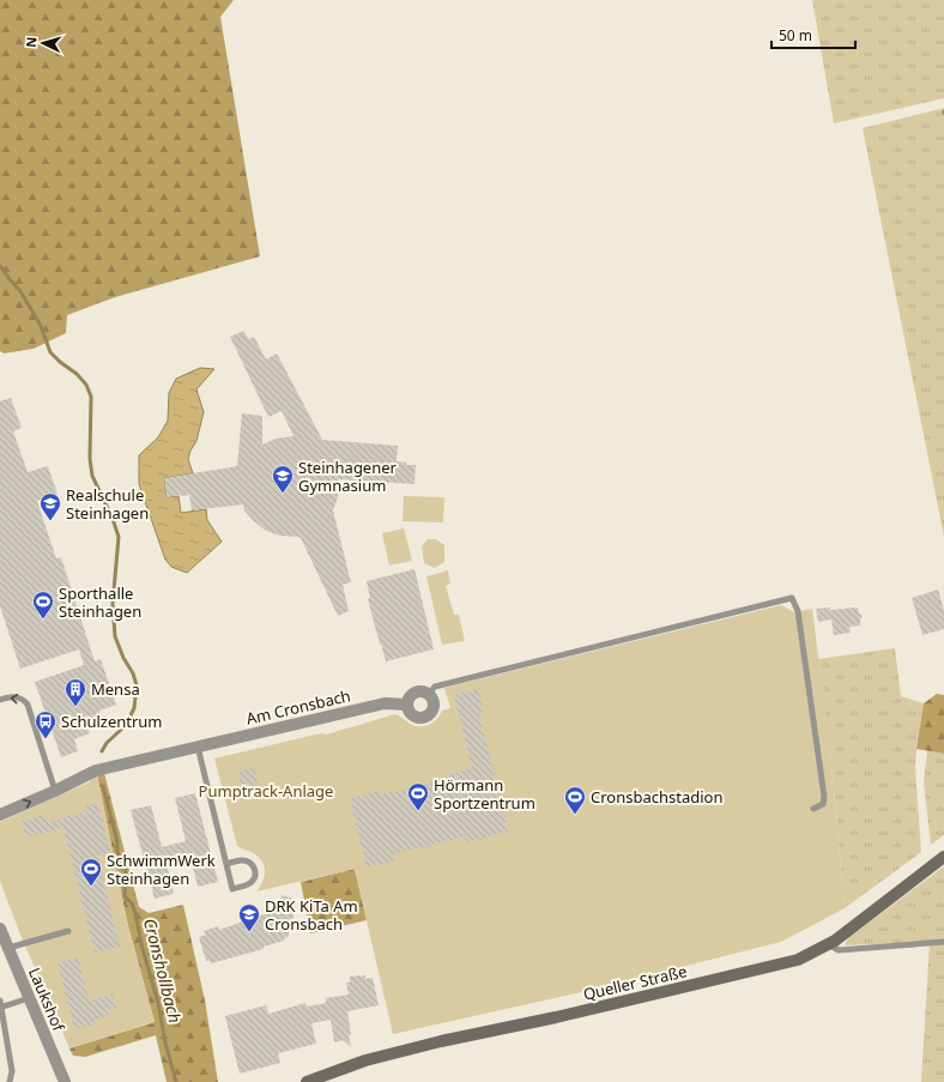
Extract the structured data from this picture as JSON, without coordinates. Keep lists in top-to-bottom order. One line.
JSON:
{"streets":{"main road":["Queller Straße"],"street":["Am Cronsbach","Laukshof"]},"water":["Cronshollbach"],"parks":["Pumptrack-Anlage"],"places":{"school or university":["Steinhagener Gymnasium","Realschule Steinhagen","DRK KiTa Am Cronsbach"],"sports":["Sporthalle Steinhagen","Hörmann Sportzentrum","Cronsbachstadion","SchwimmWerk Steinhagen"],"building":["Mensa"],"bus stop":["Schulzentrum"]},"scale_bar":"50 m","north":"left"}
